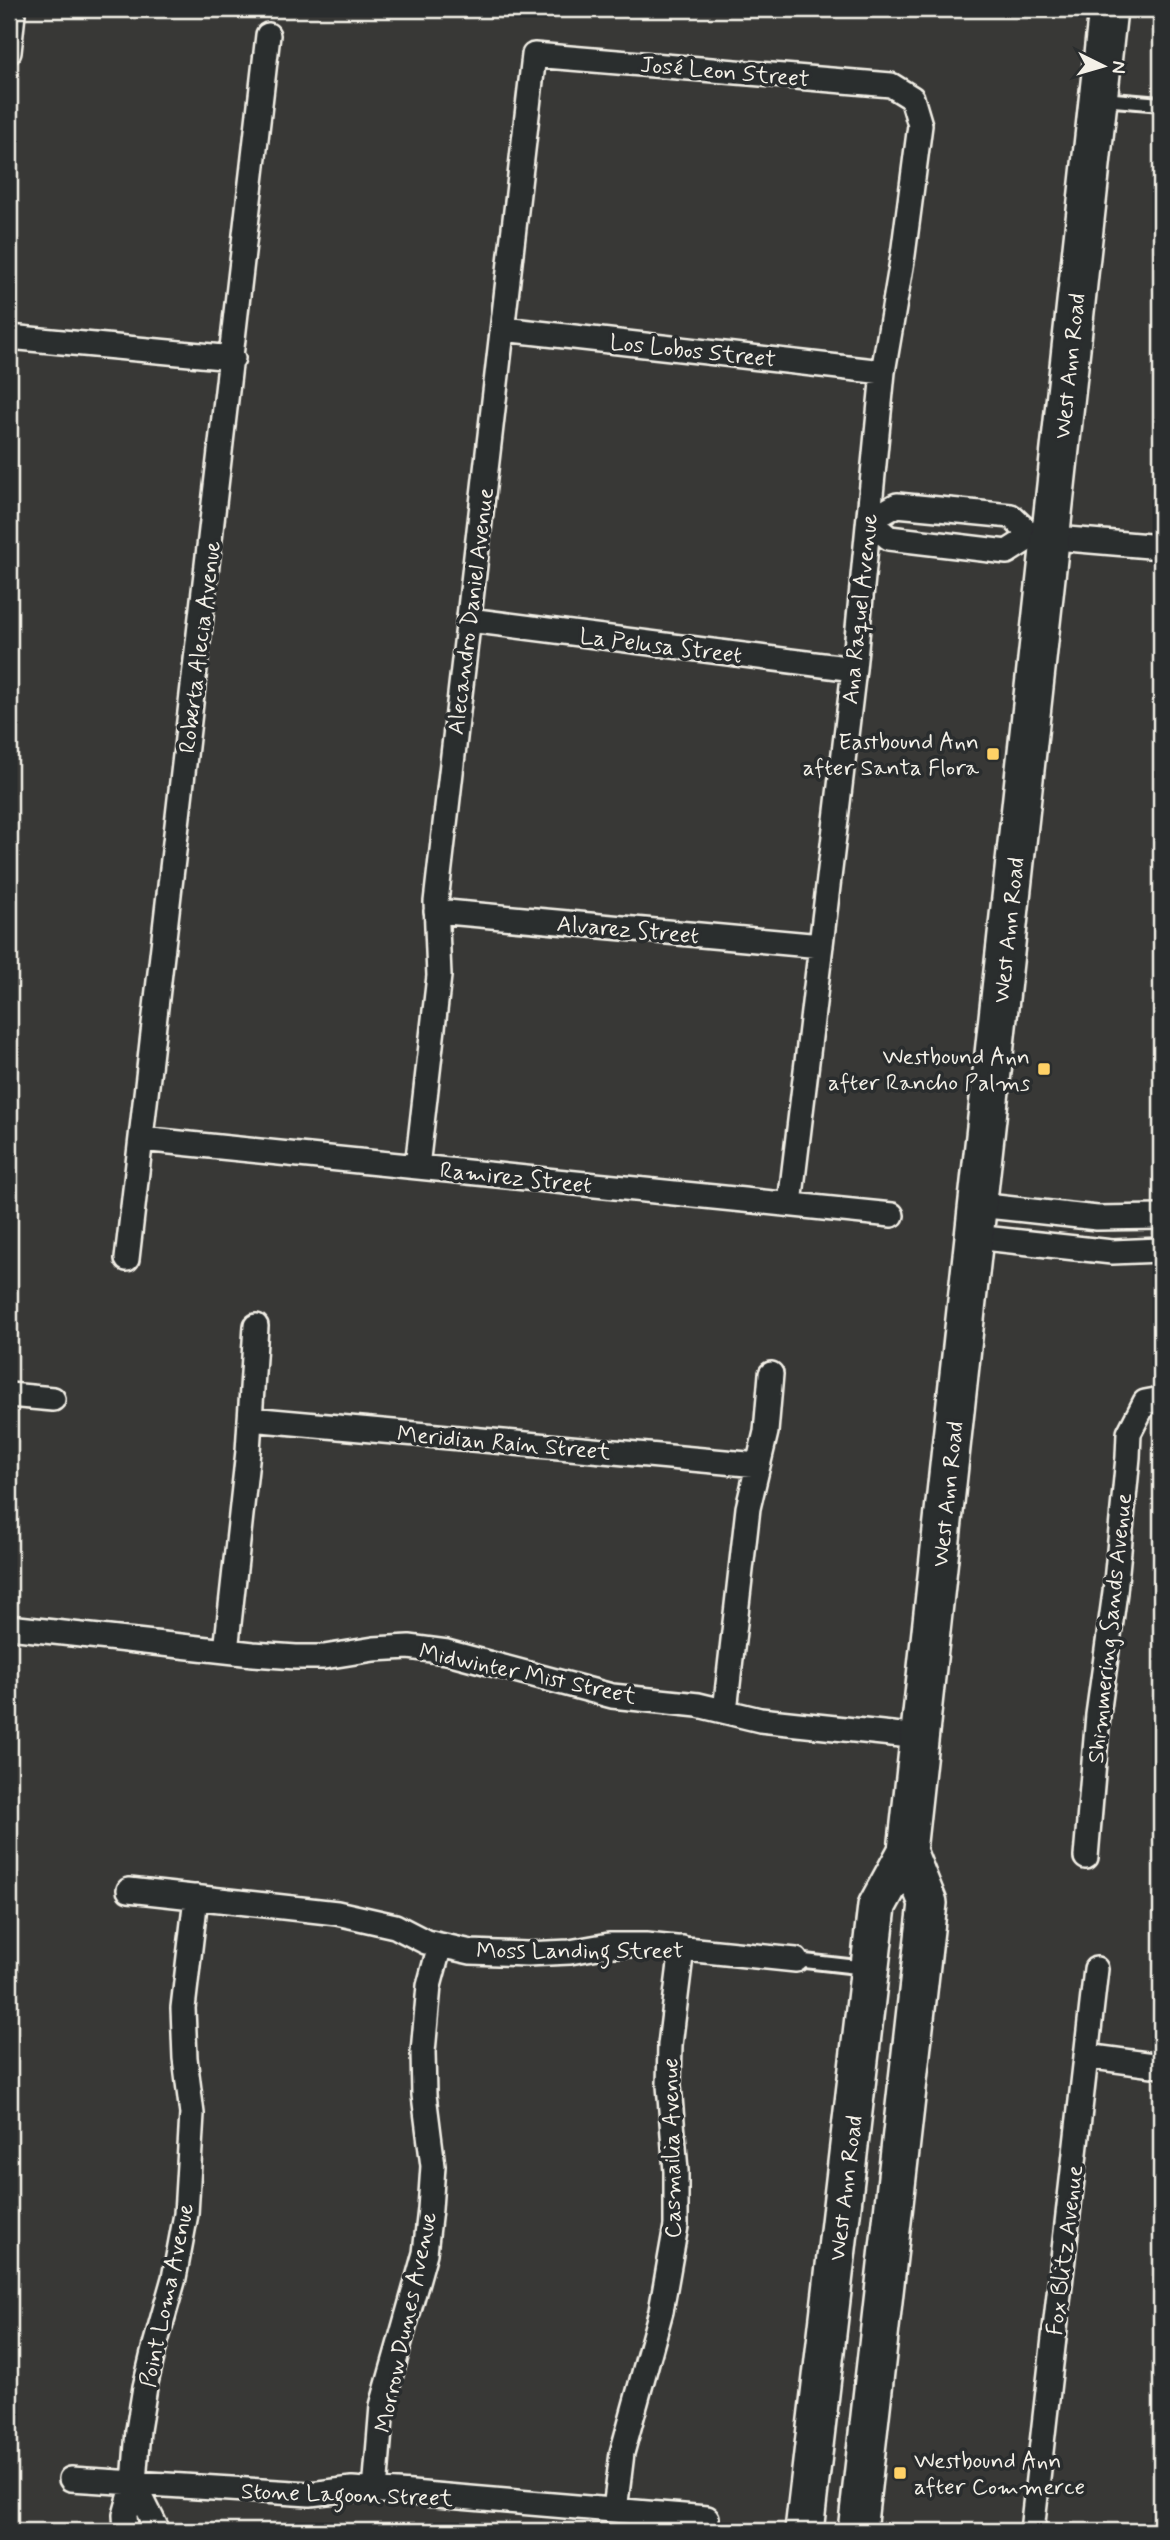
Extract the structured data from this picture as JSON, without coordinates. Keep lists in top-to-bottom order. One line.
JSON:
{"streets":{"main road":["West Ann Road"],"street":["José Leon Street","Los Lobos Street","Ana Raquel Avenue","Alecandro Daniel Avenue","La Pelusa Street","Roberta Alecia Avenue","Alvarez Street","Ramirez Street","Meridian Rain Street","Shimmering Sands Avenue","Midwinter Mist Street","Moss Landing Street","Casmailia Avenue","Fox Blitz Avenue","Point Loma Avenue","Morrow Dunes Avenue","Stone Lagoon Street"]},"crossings":[["José Leon Street","Ana Raquel Avenue"],["José Leon Street","Alecandro Daniel Avenue"],["Los Lobos Street","Ana Raquel Avenue"],["Los Lobos Street","Alecandro Daniel Avenue"],["West Ann Road","Midwinter Mist Street"],["West Ann Road","Moss Landing Street"],["Ana Raquel Avenue","La Pelusa Street"],["Ana Raquel Avenue","Alvarez Street"],["Ana Raquel Avenue","Ramirez Street"],["Alecandro Daniel Avenue","La Pelusa Street"],["Alecandro Daniel Avenue","Alvarez Street"],["Alecandro Daniel Avenue","Ramirez Street"],["Roberta Alecia Avenue","Ramirez Street"],["Moss Landing Street","Casmailia Avenue"],["Moss Landing Street","Point Loma Avenue"],["Moss Landing Street","Morrow Dunes Avenue"],["Casmailia Avenue","Stone Lagoon Street"],["Point Loma Avenue","Stone Lagoon Street"],["Morrow Dunes Avenue","Stone Lagoon Street"]],"places":{"transit":["Eastbound Ann after Santa Flora","Westbound Ann after Rancho Palms","Westbound Ann after Commerce"]},"north":"right"}
